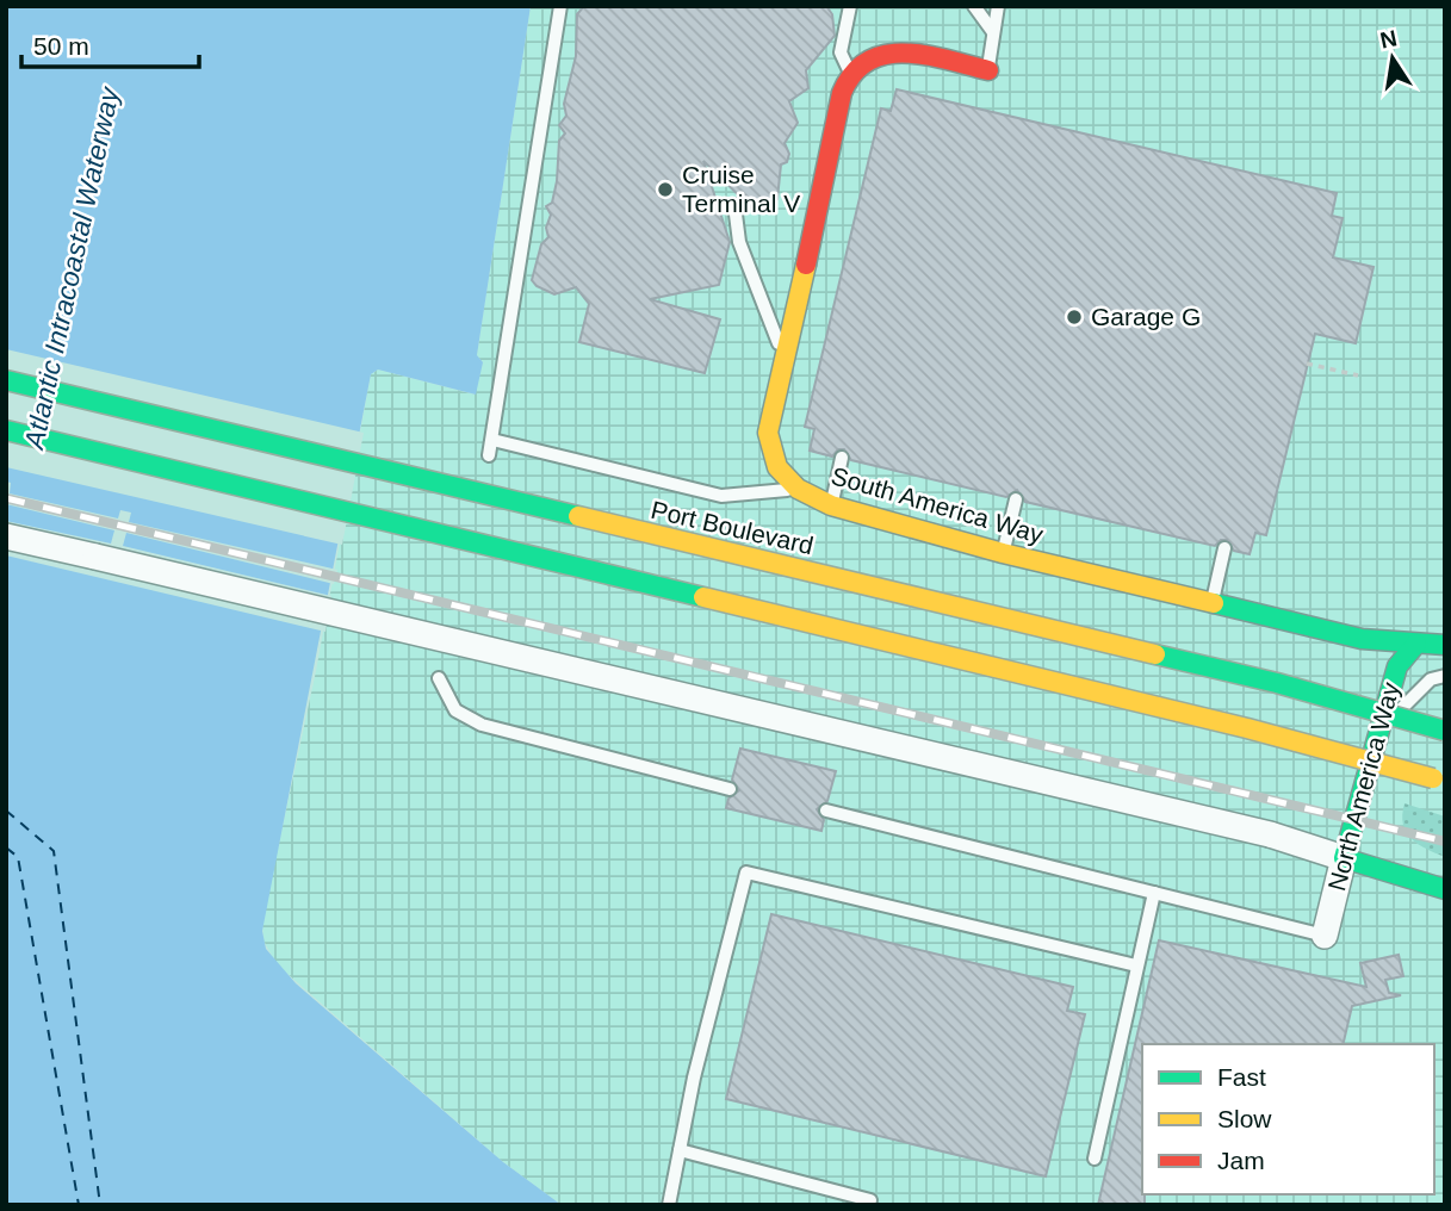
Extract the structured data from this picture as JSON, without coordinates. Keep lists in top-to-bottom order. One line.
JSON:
{"streets":{"main road":["South America Way","Port Boulevard","North America Way"]},"crossings":[["South America Way","North America Way"]],"water":["Atlantic Intracoastal Waterway"],"places":["Cruise Terminal V","Garage G"],"legend":["Fast","Slow","Jam"],"scale_bar":"50 m","north":"top"}
